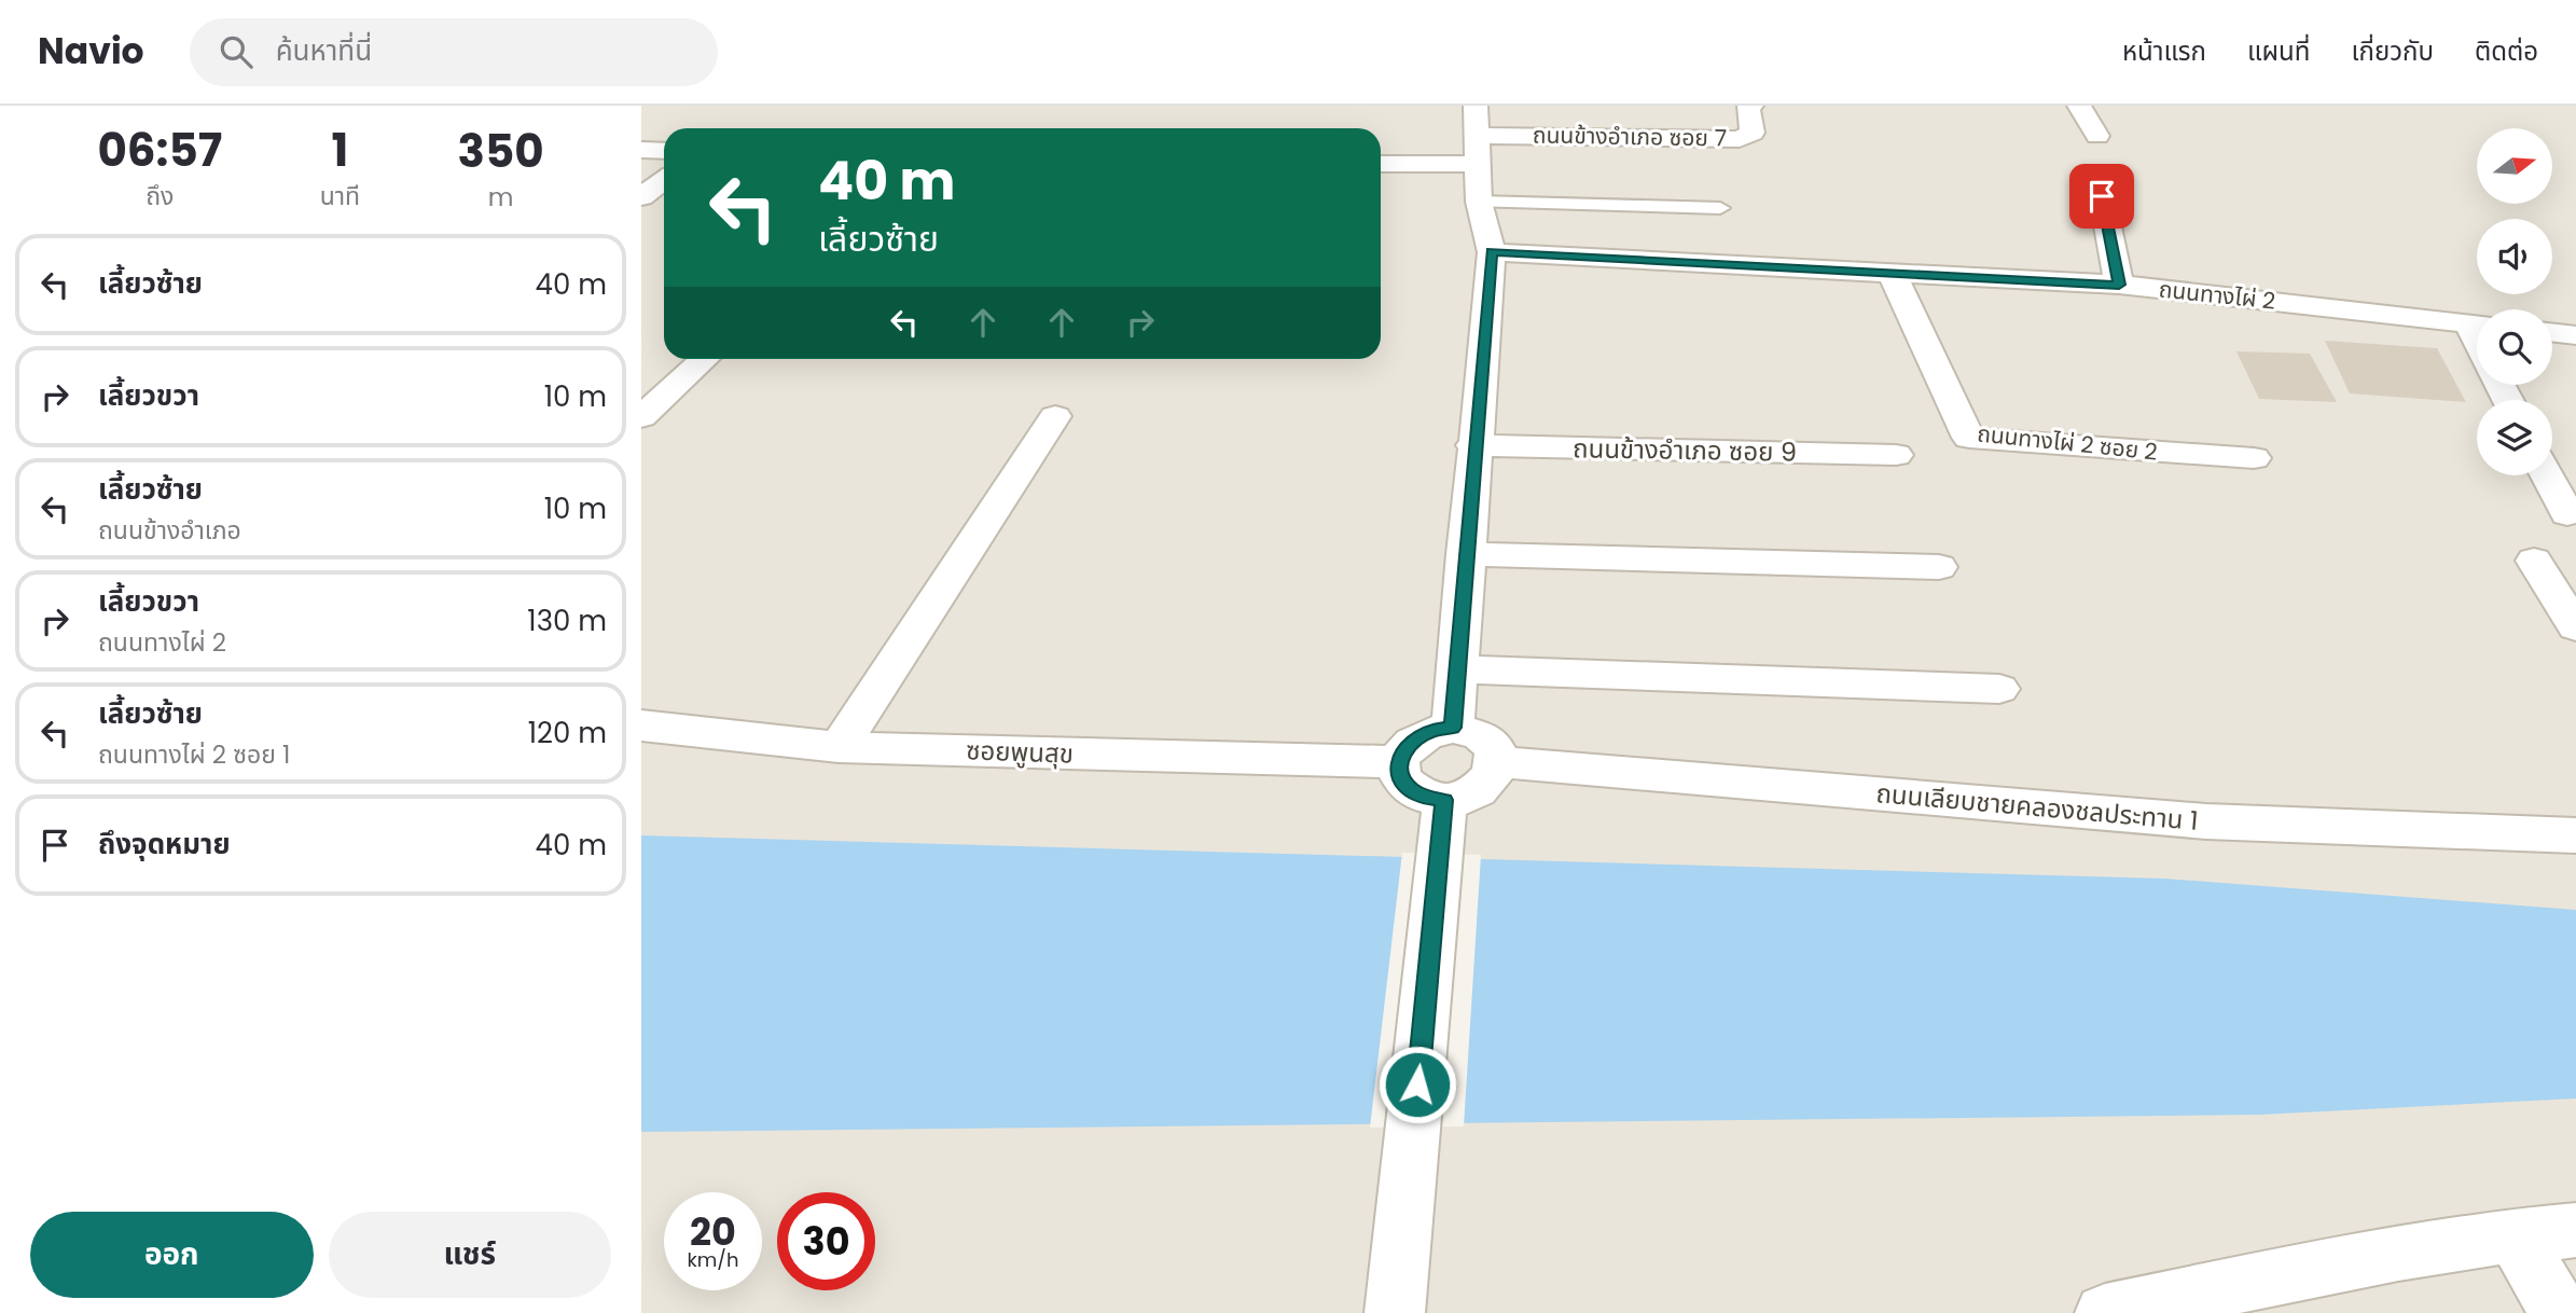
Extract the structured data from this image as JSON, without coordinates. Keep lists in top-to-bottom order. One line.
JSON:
{"streets":{"street":["ถนนข้างอำเภอ ซอย 7","ถนนทางไผ่ 2","ถนนทางไผ่ 2 ซอย 2","ถนนข้างอำเภอ ซอย 9","ซอยพูนสุข","ถนนเลียบชายคลองชลประทาน 1"]},"crossings":[["ถนนทางไผ่ 2","ถนนทางไผ่ 2 ซอย 2"],["ซอยพูนสุข","ถนนเลียบชายคลองชลประทาน 1"]],"north":"right","page":{"header":"Navio","search":"ค้นหาที่นี่","nav":["หน้าแรก","แผนที่","เกี่ยวกับ","ติดต่อ"],"eta":["06:57","ถึง","1","นาที","350","m"],"turn":["40 m","เลี้ยวซ้าย"],"list":[{"name":"เลี้ยวซ้าย","value":"40 m"},{"name":"เลี้ยวขวา","value":"10 m"},{"name":"เลี้ยวซ้าย","note":"ถนนข้างอำเภอ","value":"10 m"},{"name":"เลี้ยวขวา","note":"ถนนทางไผ่ 2","value":"130 m"},{"name":"เลี้ยวซ้าย","note":"ถนนทางไผ่ 2 ซอย 1","value":"120 m"},{"name":"ถึงจุดหมาย","value":"40 m"}],"speed":"20 km/h","limit":"30","buttons":["ออก","แชร์"]}}
